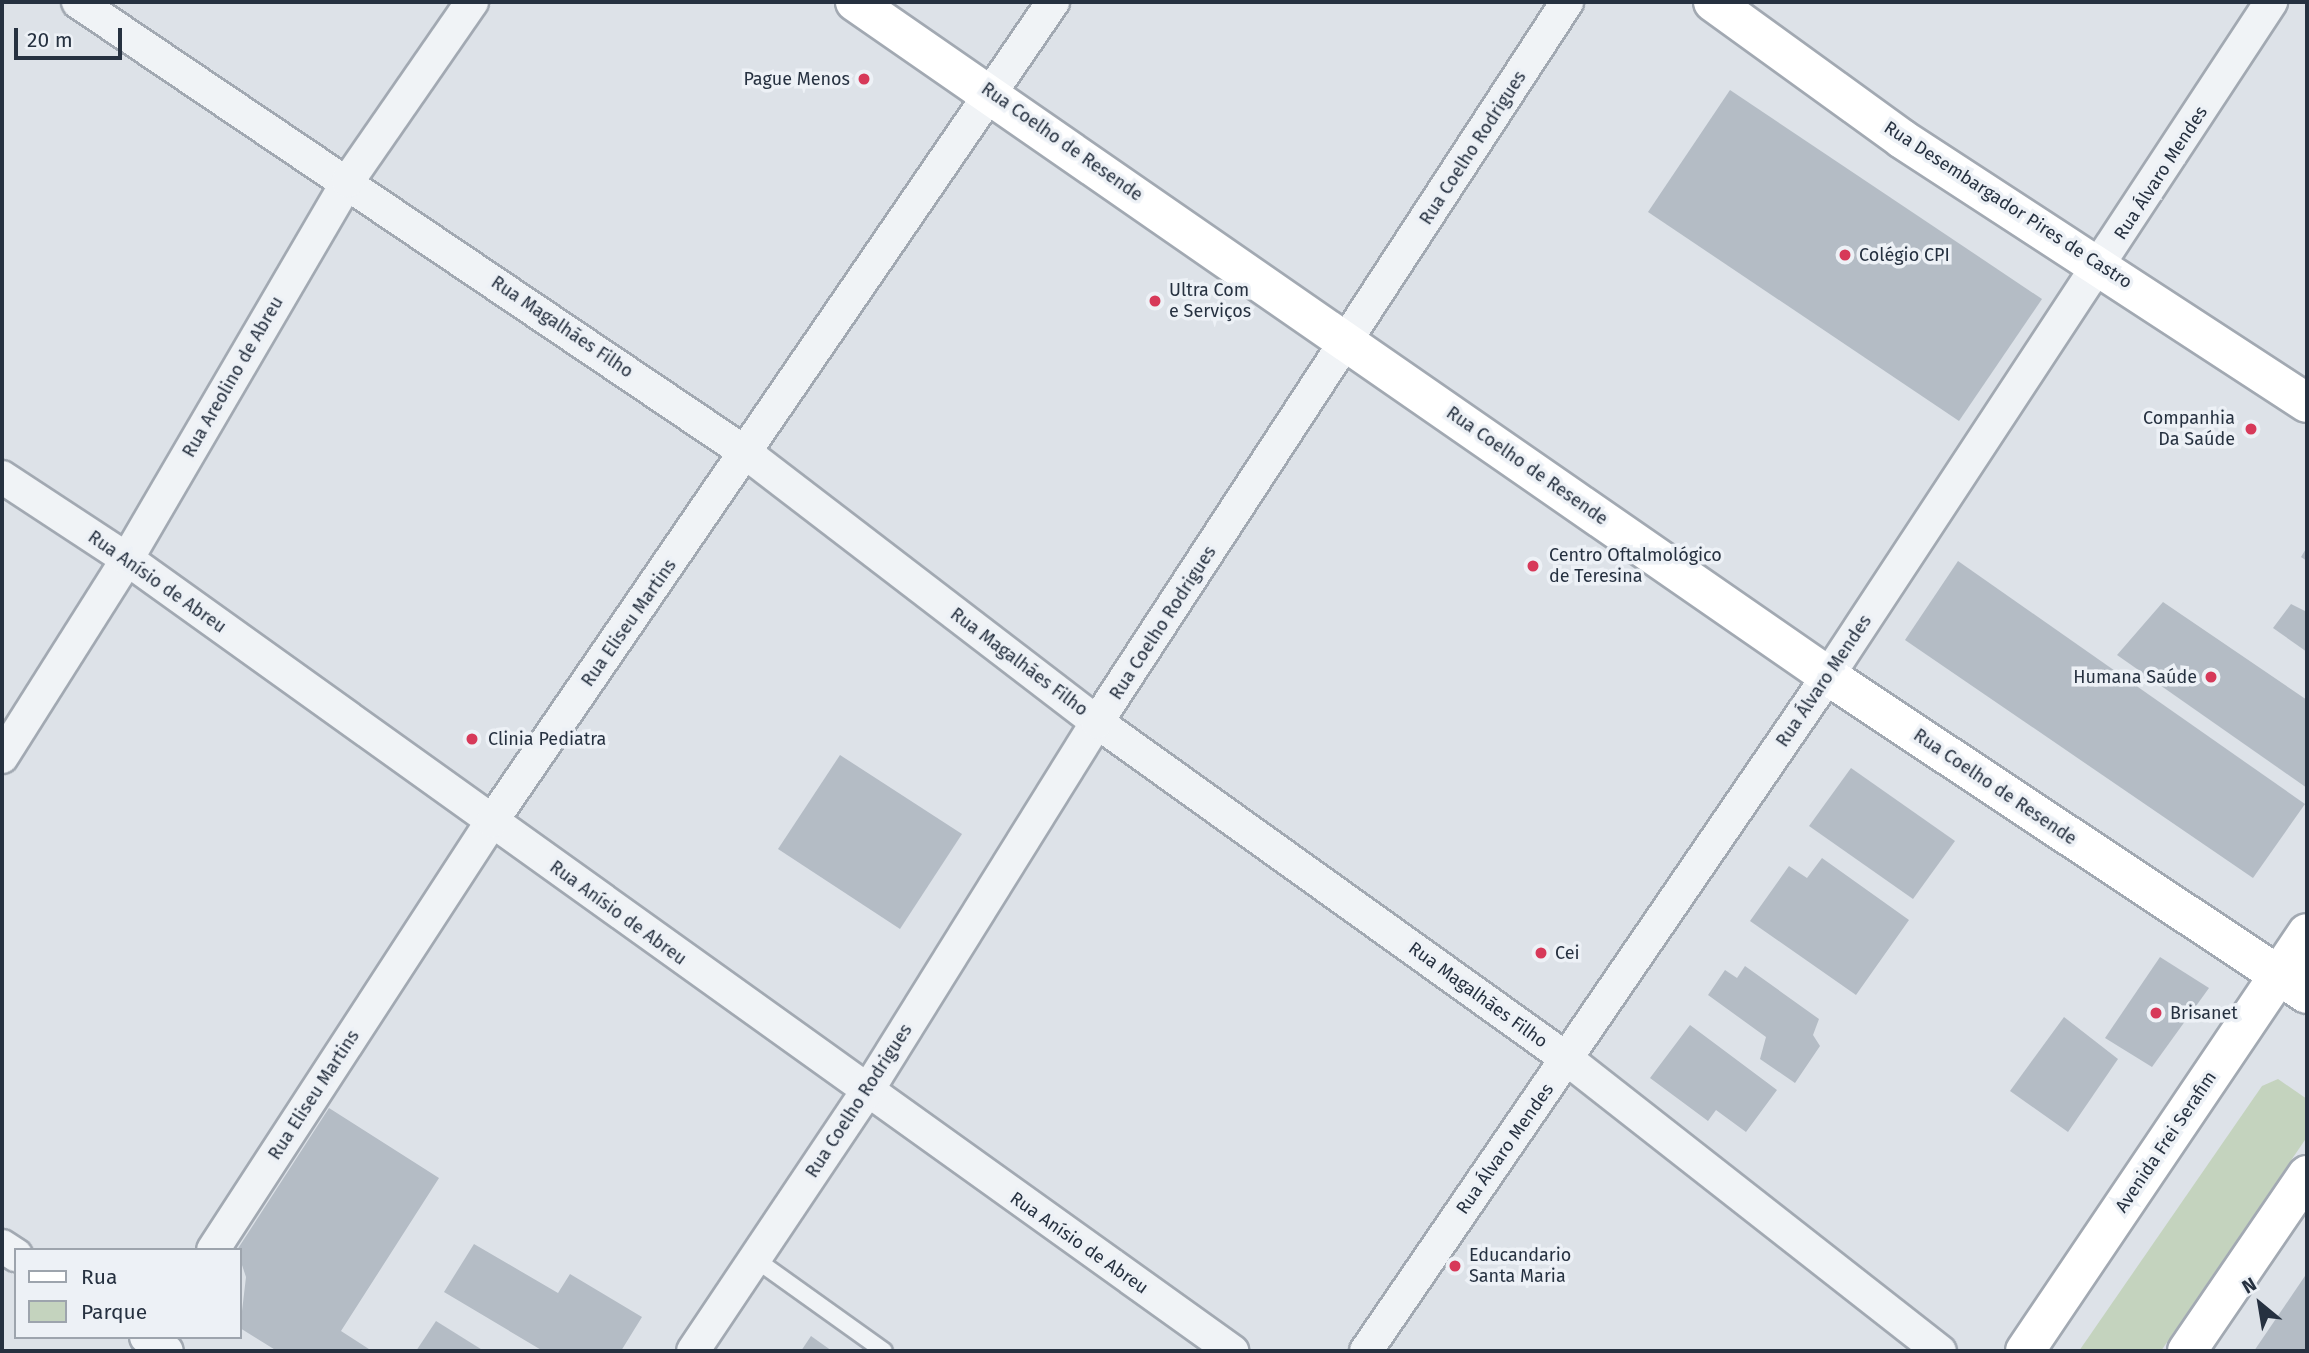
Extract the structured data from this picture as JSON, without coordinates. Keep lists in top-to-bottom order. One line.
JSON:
{"streets":{"main road":["Rua Coelho de Resende","Rua Desembargador Pires de Castro","Avenida Frei Serafim"],"street":["Rua Coelho Rodrigues","Rua Álvaro Mendes","Rua Magalhães Filho","Rua Areolino de Abreu","Rua Anísio de Abreu","Rua Eliseu Martins"]},"crossings":[["Rua Coelho de Resende","Rua Coelho Rodrigues"],["Rua Coelho de Resende","Rua Álvaro Mendes"],["Rua Coelho de Resende","Rua Eliseu Martins"],["Rua Coelho de Resende","Avenida Frei Serafim"],["Rua Coelho Rodrigues","Rua Magalhães Filho"],["Rua Coelho Rodrigues","Rua Anísio de Abreu"],["Rua Álvaro Mendes","Rua Desembargador Pires de Castro"],["Rua Álvaro Mendes","Rua Magalhães Filho"],["Rua Magalhães Filho","Rua Areolino de Abreu"],["Rua Magalhães Filho","Rua Eliseu Martins"],["Rua Areolino de Abreu","Rua Anísio de Abreu"],["Rua Anísio de Abreu","Rua Eliseu Martins"]],"places":["Pague Menos","Colégio CPI","Ultra Com e Serviços","Companhia Da Saúde","Centro Oftalmológico de Teresina","Humana Saúde","Clinia Pediatra","Cei","Brisanet","Educandario Santa Maria"],"legend":["Rua","Parque"],"scale_bar":"20 m","north":"top left"}
